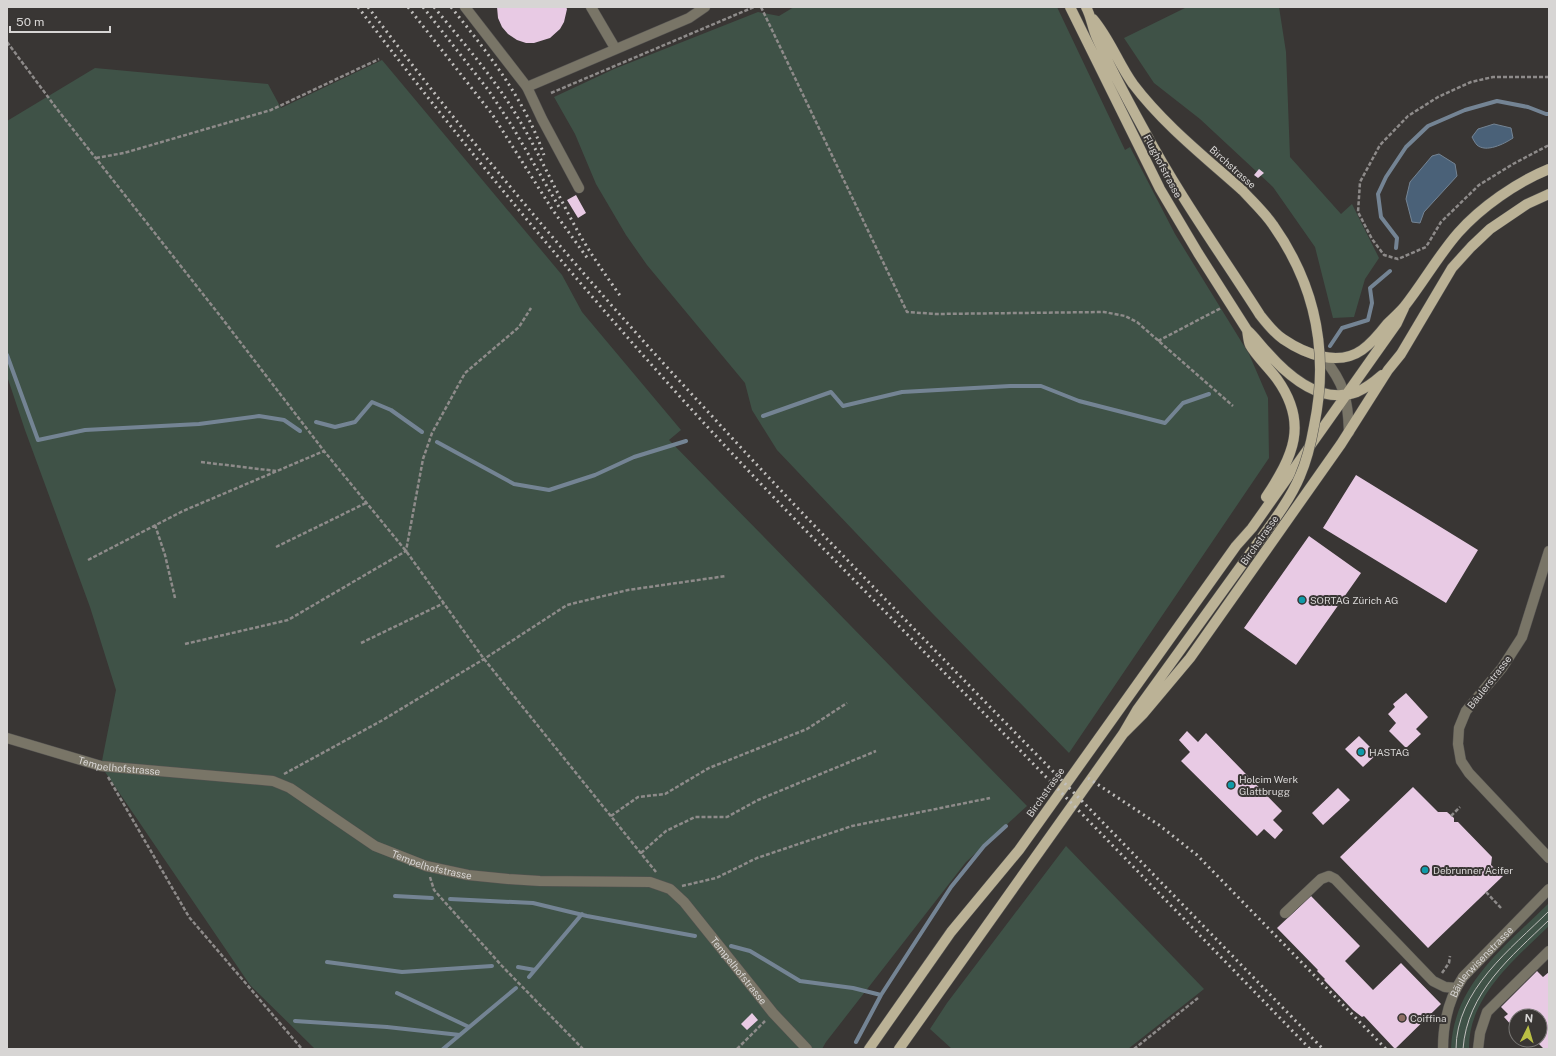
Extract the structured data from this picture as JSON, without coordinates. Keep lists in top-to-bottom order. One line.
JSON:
{"streets":{"main road":["Flughofstrasse","Birchstrasse"],"street":["Bäulerstrasse","Tempelhofstrasse","Bäulerwisenstrasse"]},"crossings":[["Flughofstrasse","Birchstrasse"]],"places":["SORTAG Zürich AG","HASTAG","Holcim Werk Glattbrugg","Debrunner Acifer","Coiffina"],"scale_bar":"50 m","north":"top"}
